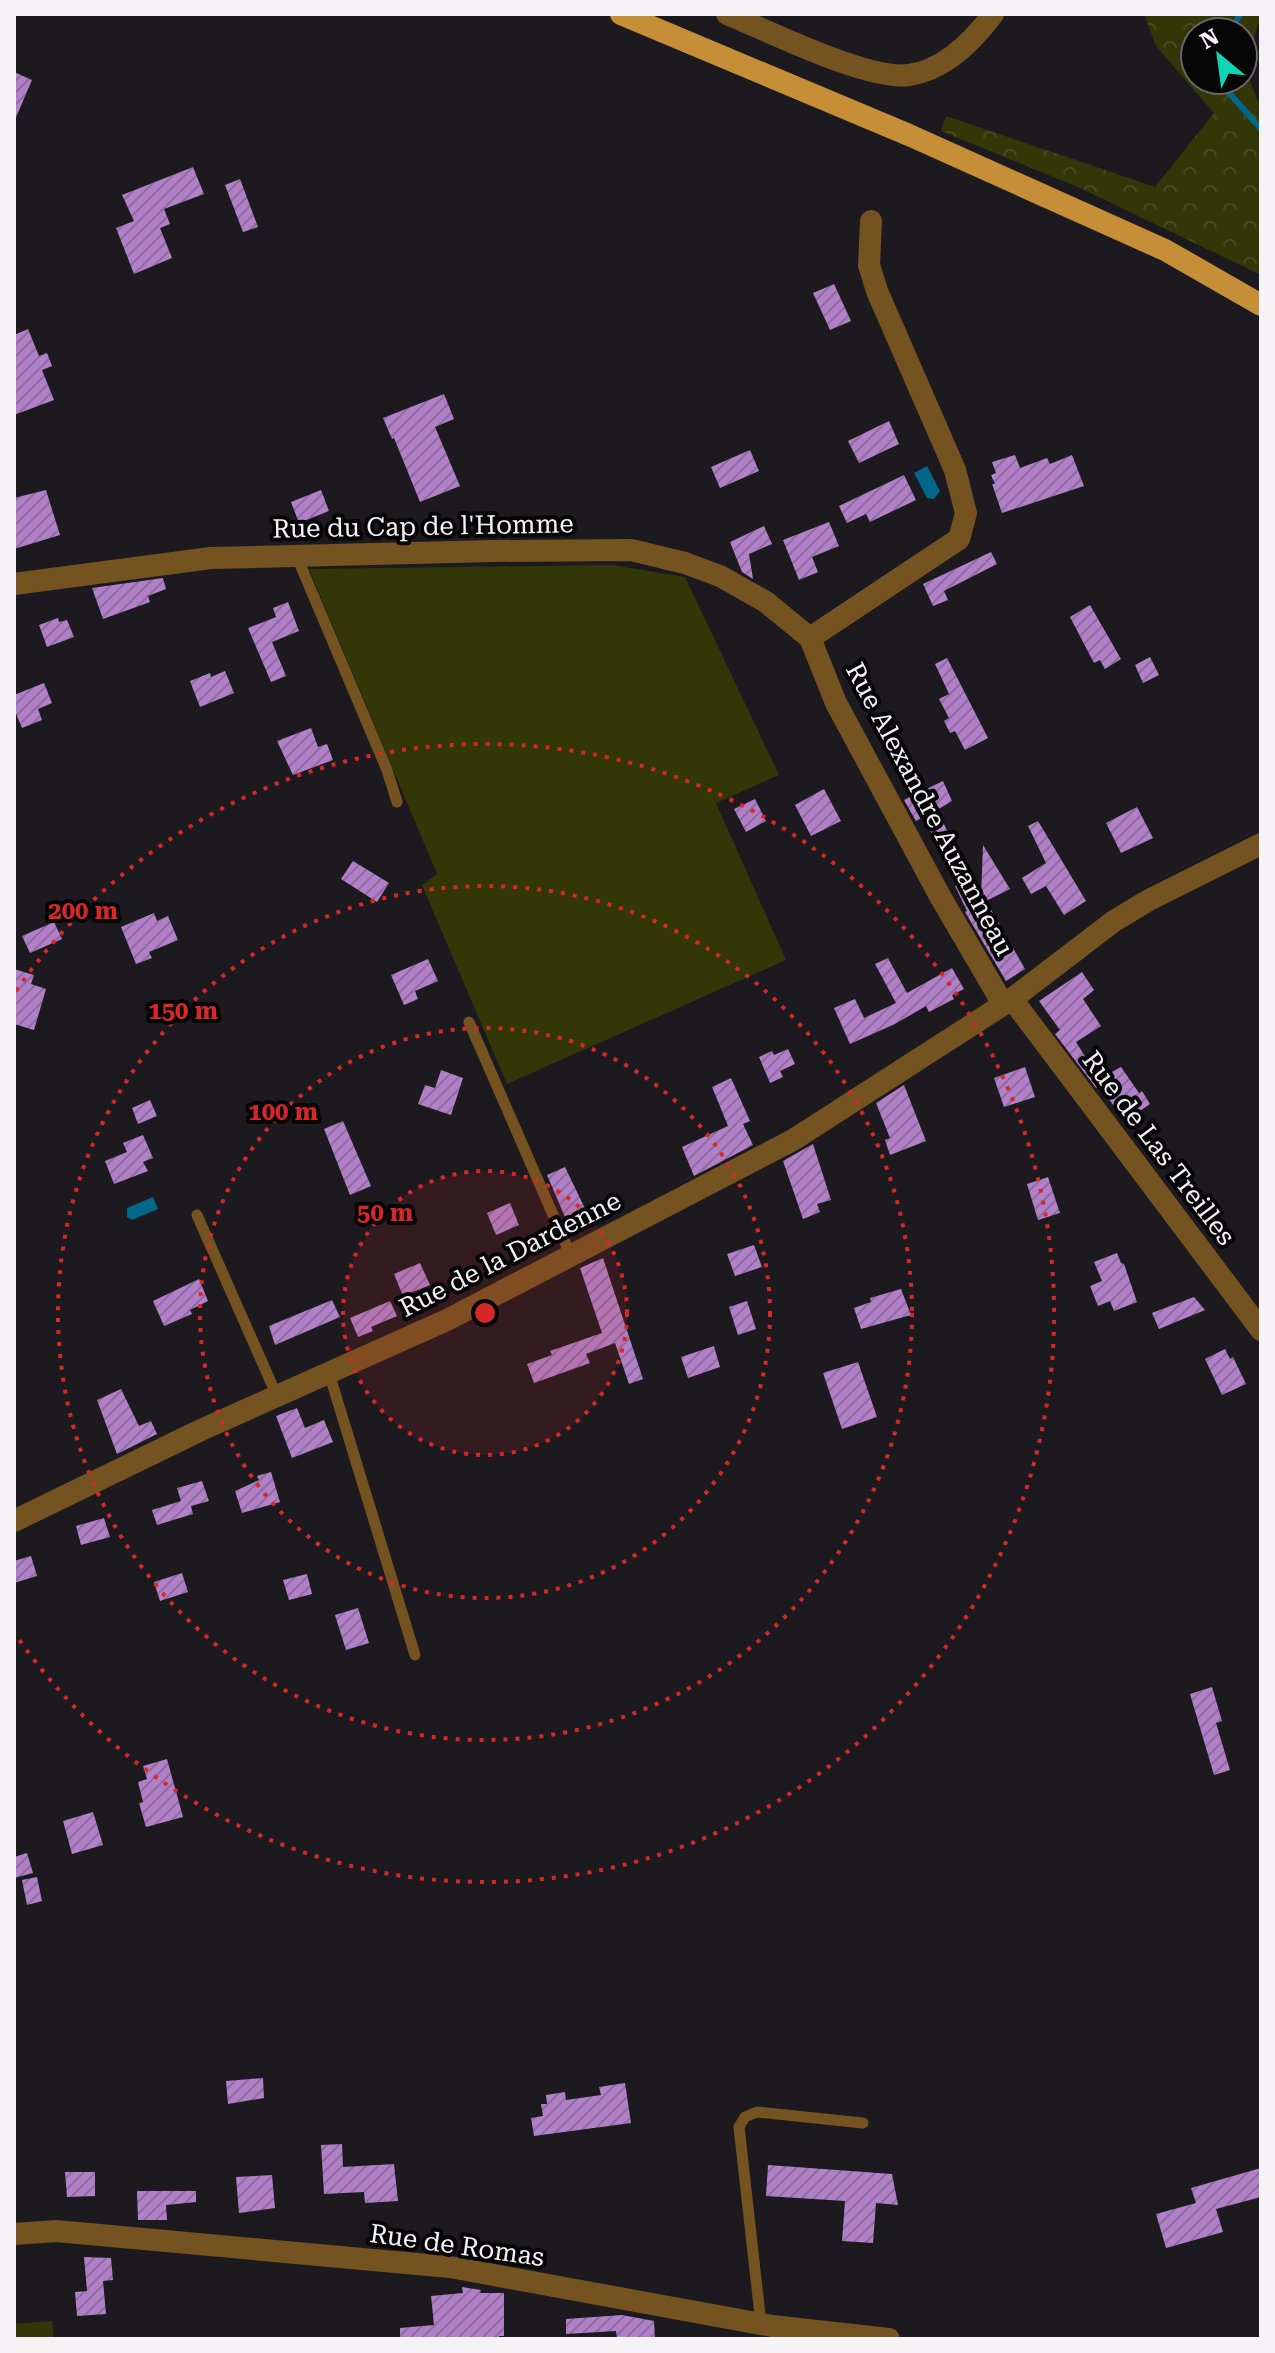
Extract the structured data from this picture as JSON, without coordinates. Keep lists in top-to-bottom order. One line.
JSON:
{"streets":{"street":["Rue du Cap de l'Homme","Rue Alexandre Auzanneau","Rue de Las Treilles","Rue de la Dardenne","Rue de Romas"]},"crossings":[["Rue du Cap de l'Homme","Rue Alexandre Auzanneau"],["Rue Alexandre Auzanneau","Rue de Las Treilles"],["Rue Alexandre Auzanneau","Rue de la Dardenne"],["Rue de Las Treilles","Rue de la Dardenne"]],"north":"top left","rings":["200 m","150 m","100 m","50 m"]}
